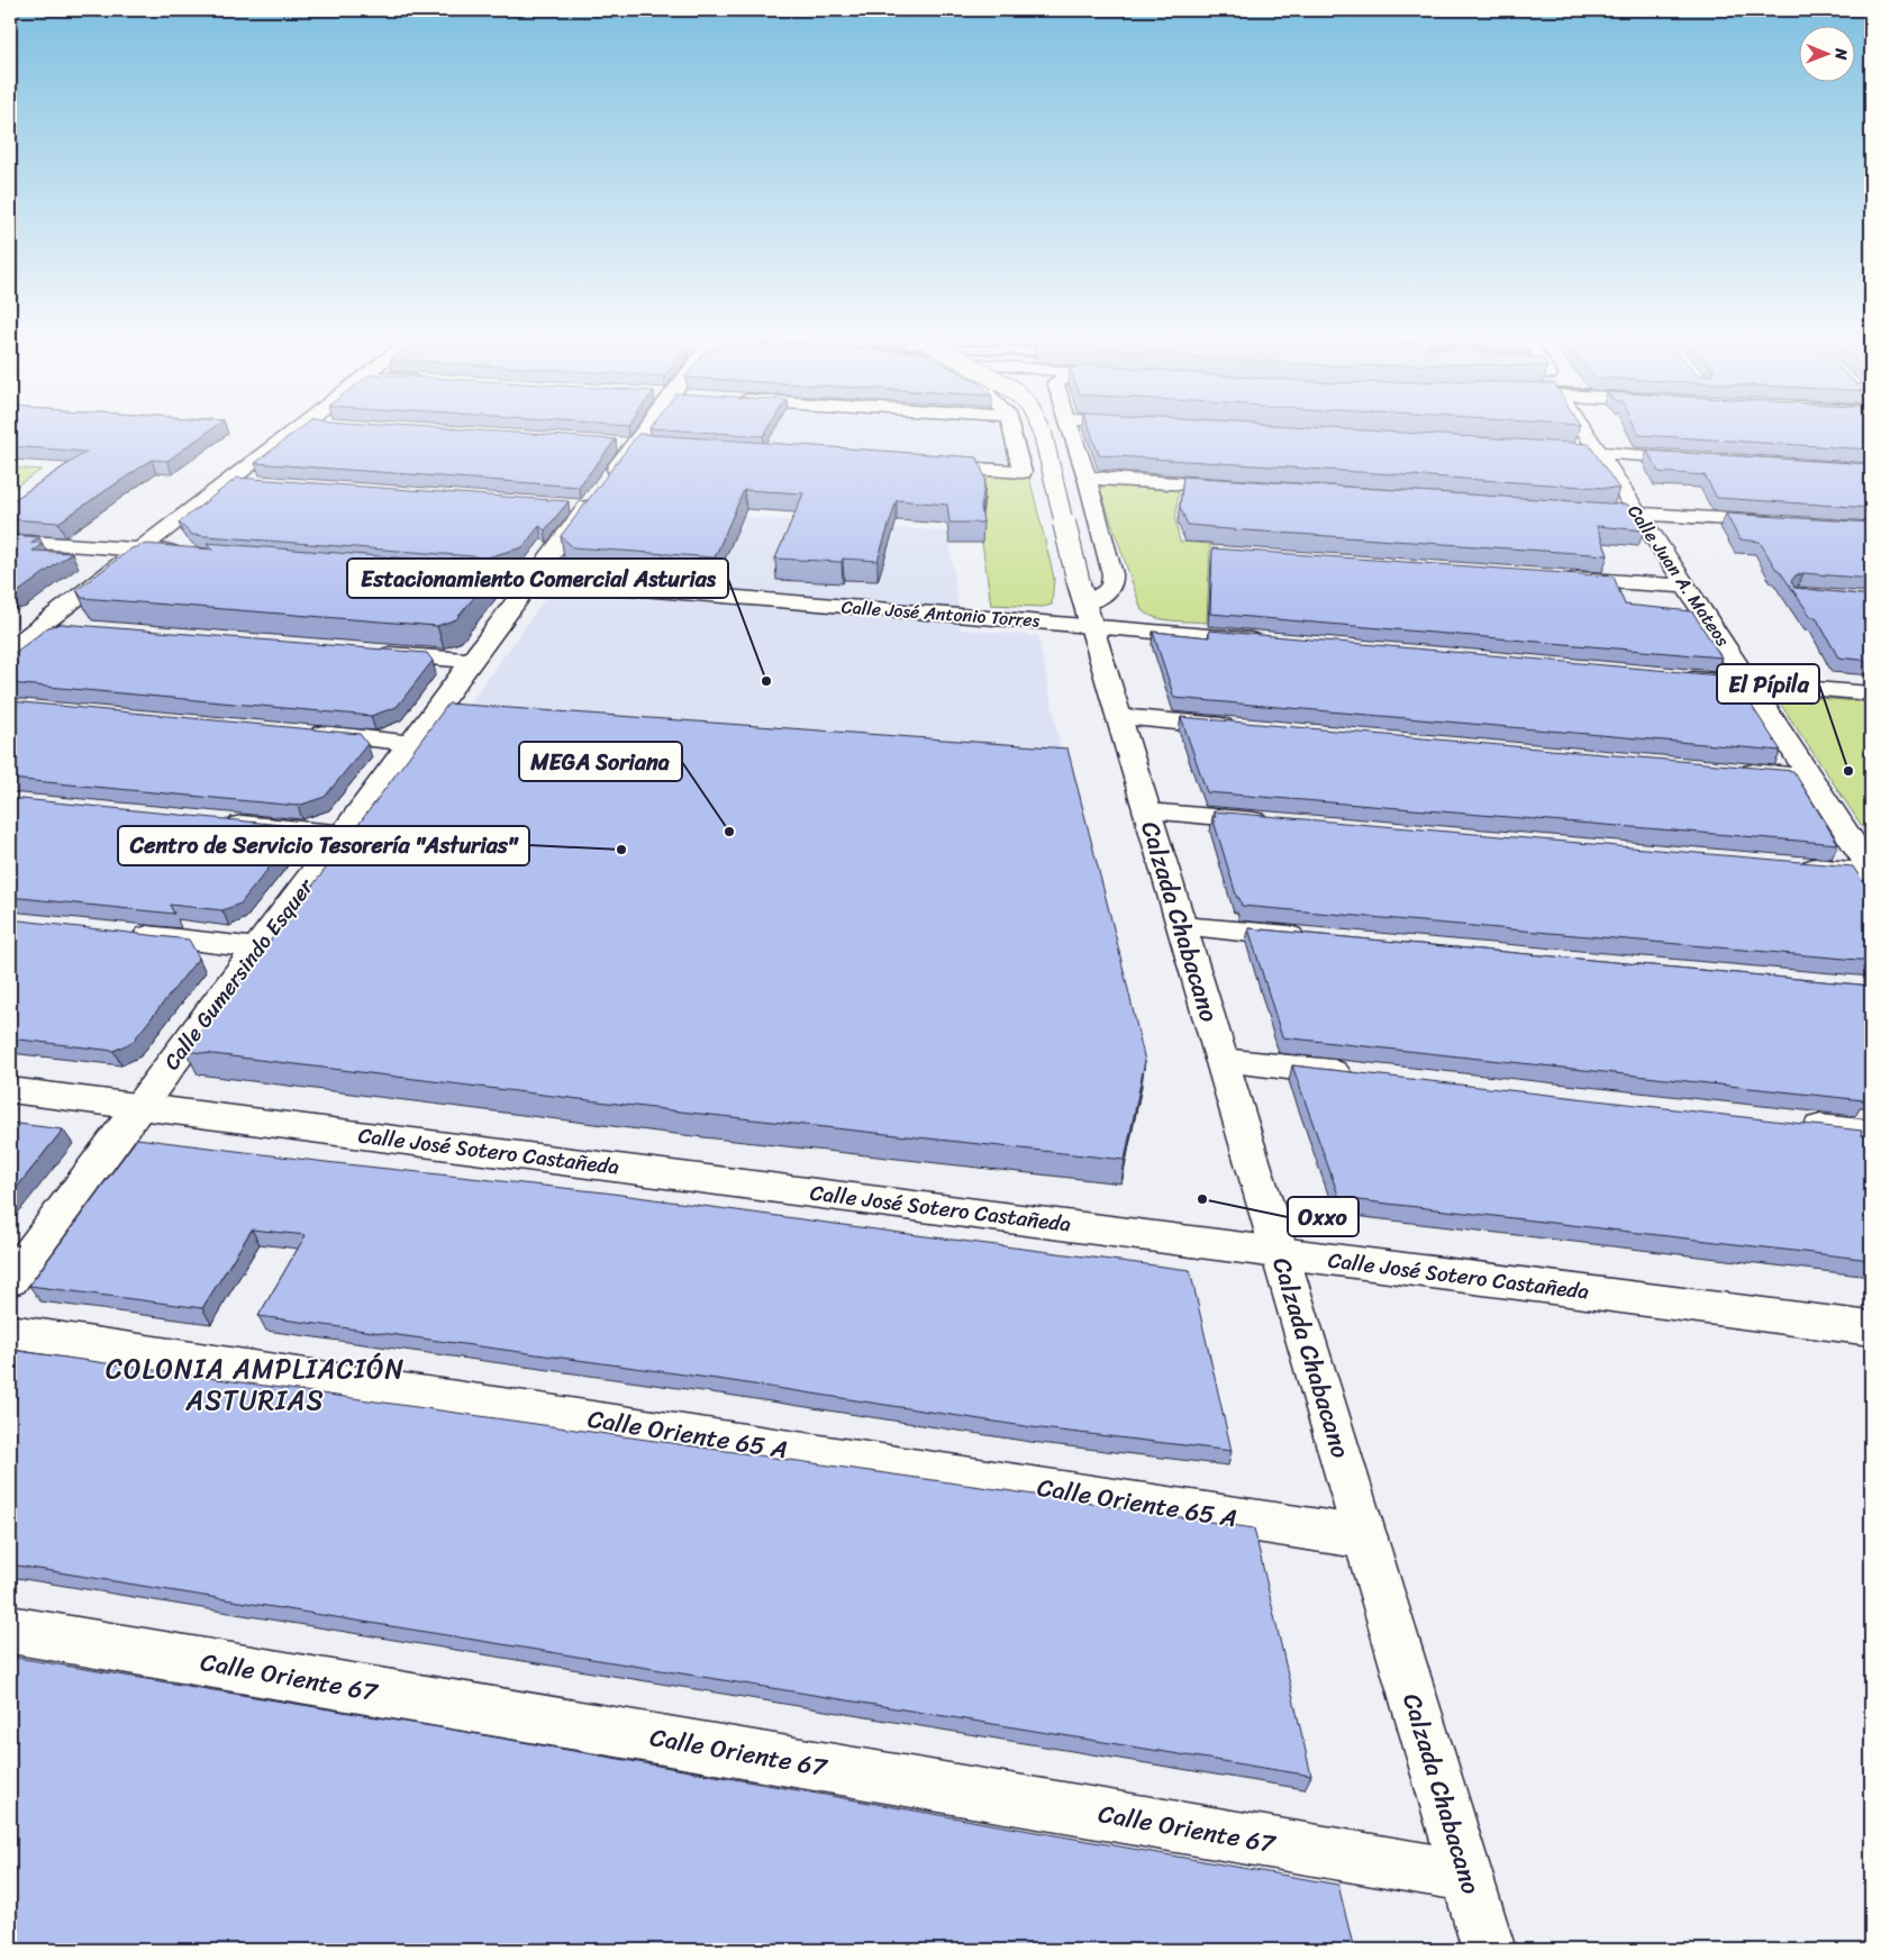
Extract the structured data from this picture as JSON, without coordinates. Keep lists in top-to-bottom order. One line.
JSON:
{"streets":{"main road":["Calle Juan A. Mateos","Calle José Antonio Torres","Calzada Chabacano","Calle Gumersindo Esquer","Calle José Sotero Castañeda","Calle Oriente 65 A","Calle Oriente 67"]},"crossings":[["Calle José Antonio Torres","Calzada Chabacano"],["Calle José Antonio Torres","Calle Gumersindo Esquer"],["Calzada Chabacano","Calle José Sotero Castañeda"],["Calzada Chabacano","Calle Oriente 65 A"],["Calzada Chabacano","Calle Oriente 67"],["Calle Gumersindo Esquer","Calle José Sotero Castañeda"]],"districts":["COLONIA AMPLIACIÓN ASTURIAS"],"places":["Estacionamiento Comercial Asturias","El Pípila","MEGA Soriana","Centro de Servicio Tesorería \"Asturias\"","Oxxo"],"north":"right"}
